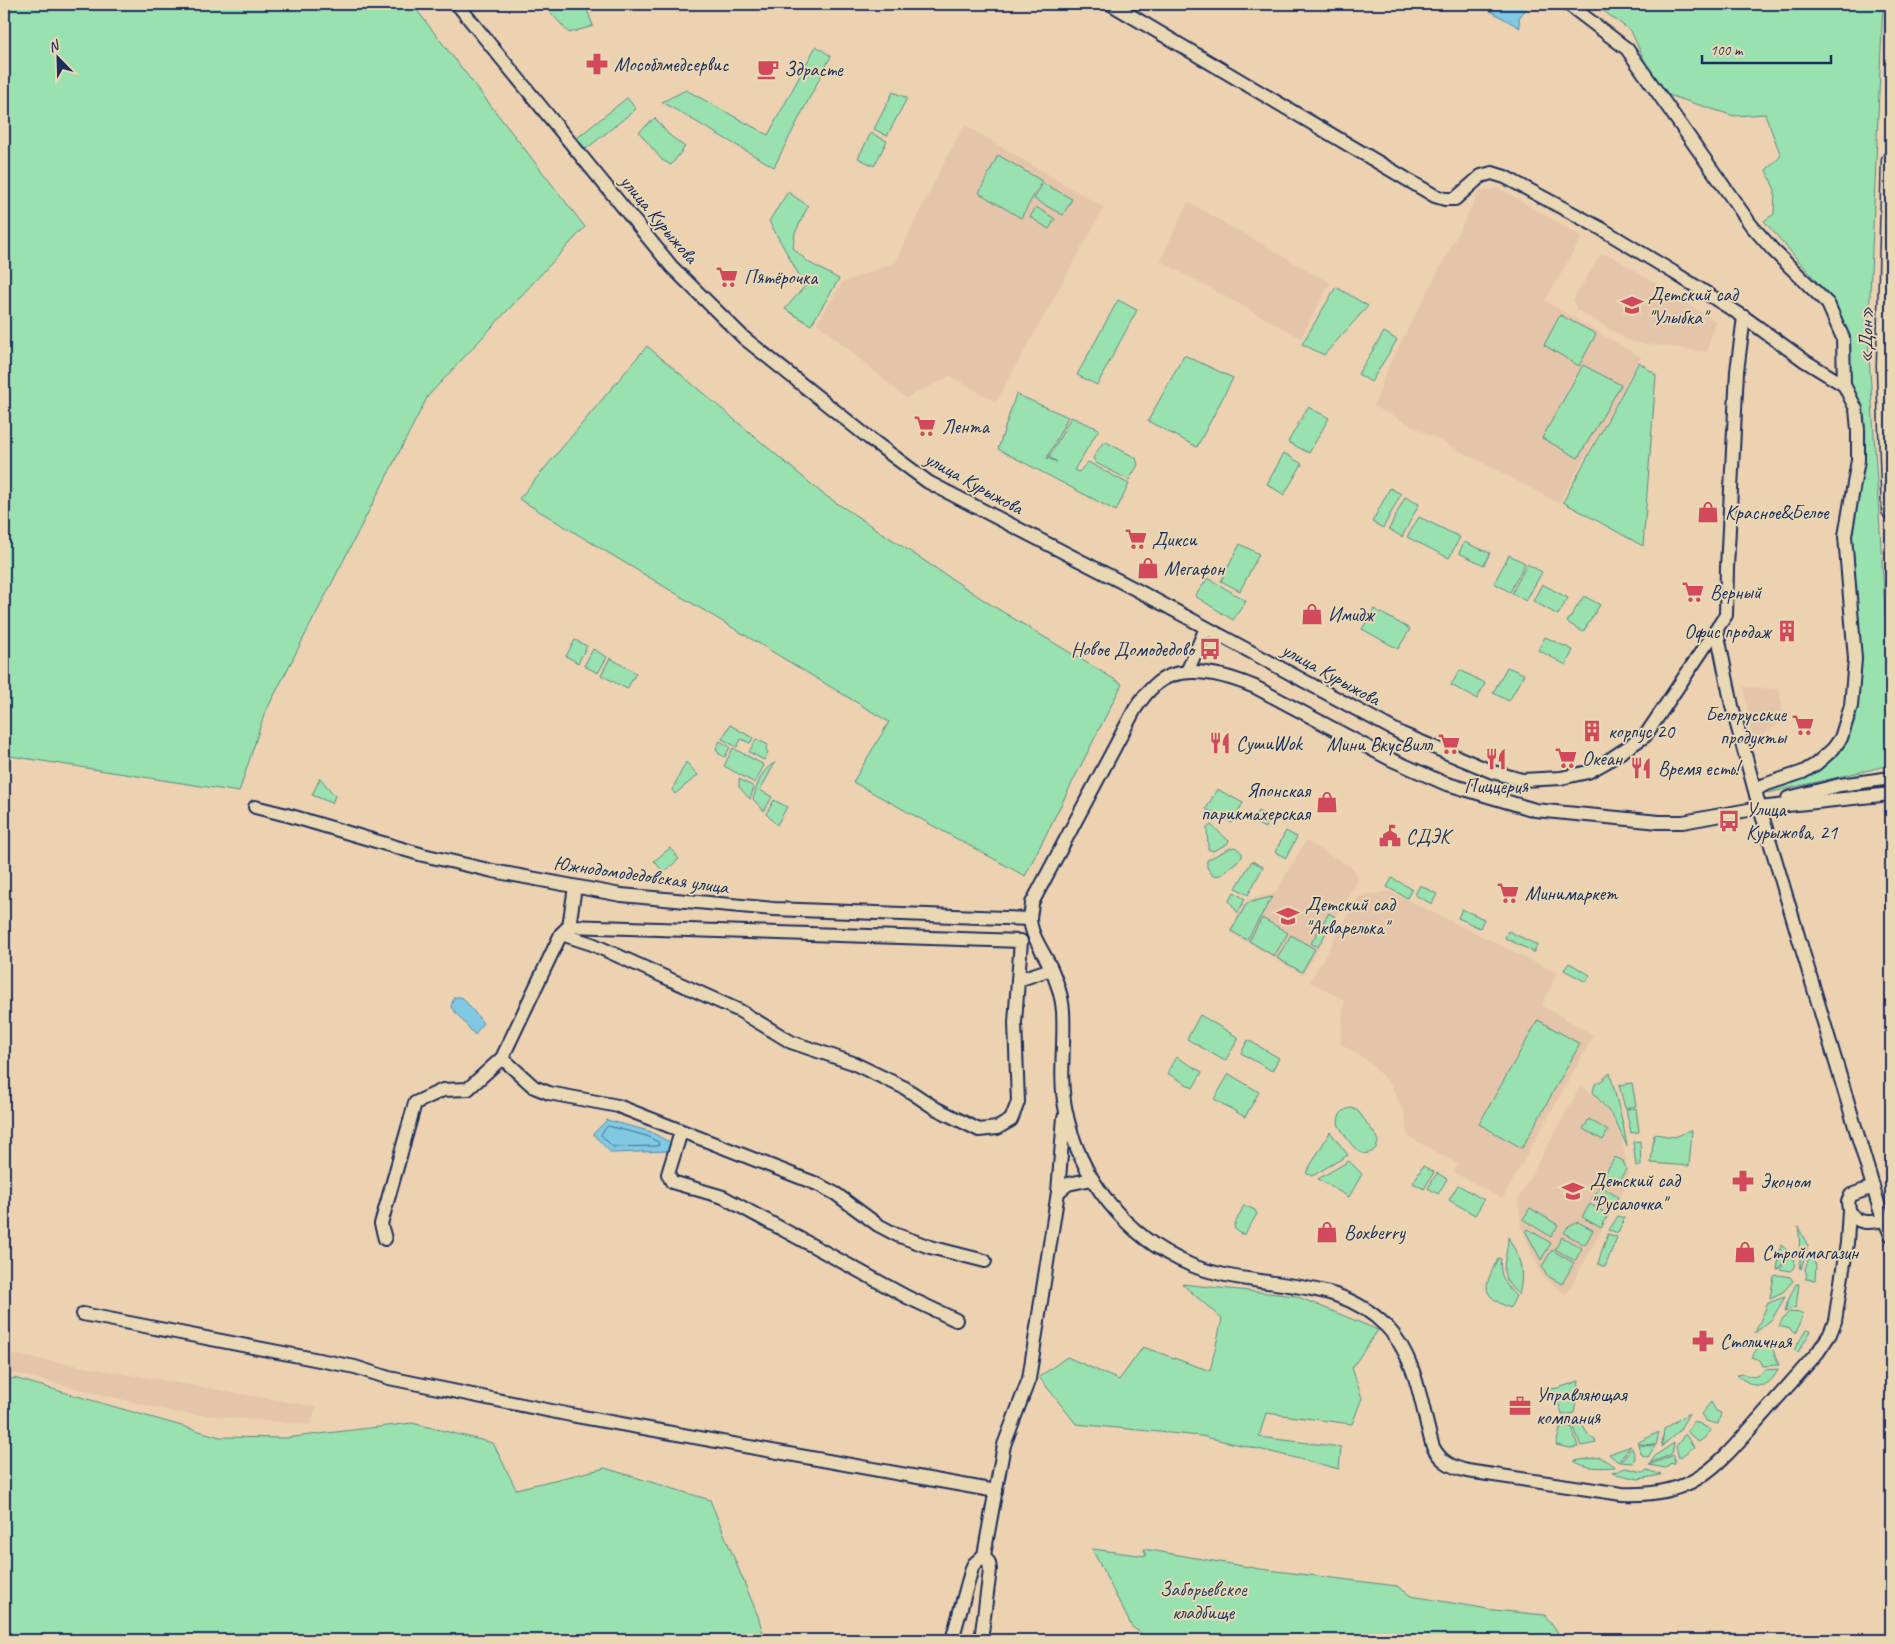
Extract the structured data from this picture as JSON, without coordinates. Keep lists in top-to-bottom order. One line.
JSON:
{"streets":{"highway":["«Дон»"],"street":["улица Курыжова","Южнодомодедовская улица"]},"parks":["Заборьевское кладбище"],"places":{"pharmacy":["Мособлмедсервис","Эконом","Столичная"],"cafe":["Здрасте"],"supermarket":["Пятёрочка","Лента","Дикси","Верный","Белорусские продукты","Мини ВкусВилл","Океан","Минимаркет"],"school or university":["Детский сад \"Улыбка\"","Детский сад \"Акварелька\"","Детский сад \"Русалочка\""],"shop":["Красное&Белое","Мегафон","Имидж","Японская парикмахерская","Boxberry","Строймагазин"],"building":["Офис продаж","корпус 20"],"bus stop":["Новое Домодедово","Улица Курыжова, 21"],"restaurant":["СушиWok","Пиццерия","Время есть!"],"public building":["СДЭК"],"office":["Управляющая компания"]},"scale_bar":"100 m","north":"top left"}
